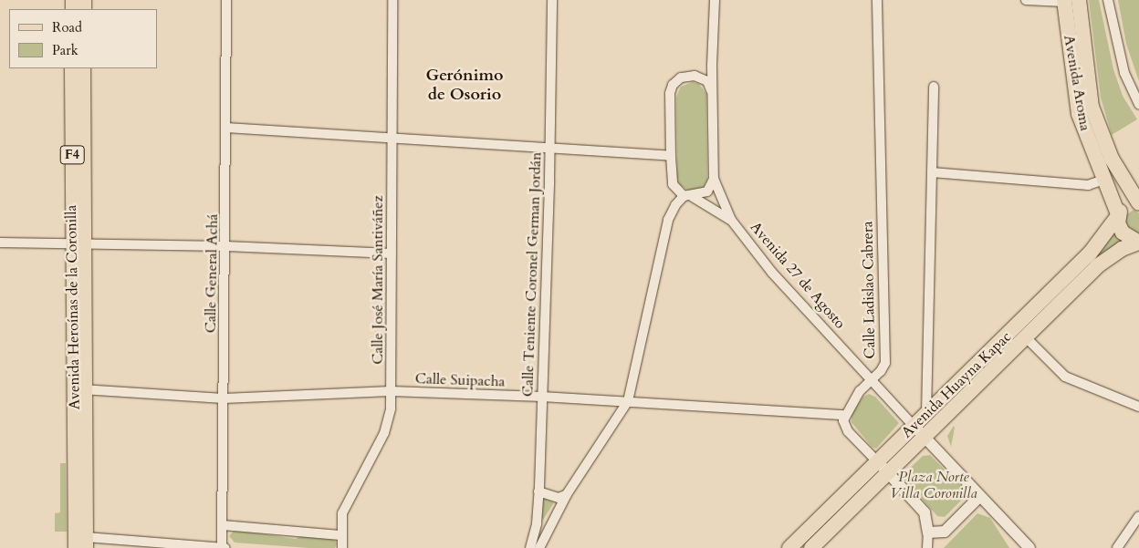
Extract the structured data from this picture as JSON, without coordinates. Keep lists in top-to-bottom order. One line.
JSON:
{"streets":{"main road":["Avenida Aroma","F4","Avenida Heroínas de la Coronilla","Avenida Huayna Kapac"],"street":["Calle General Achá","Calle Teniente Coronel German Jordán","Avenida 27 de Agosto","Calle José María Santiváñez","Calle Ladislao Cabrera","Calle Suipacha"]},"crossings":[["Avenida Aroma","Avenida Huayna Kapac"],["Calle General Achá","Calle Suipacha"],["Calle Teniente Coronel German Jordán","Calle Suipacha"],["Avenida 27 de Agosto","Calle Ladislao Cabrera"],["Avenida 27 de Agosto","Avenida Huayna Kapac"],["Calle José María Santiváñez","Calle Suipacha"],["Calle Ladislao Cabrera","Calle Suipacha"],["Avenida Heroínas de la Coronilla","Calle Suipacha"]],"districts":["Gerónimo de Osorio"],"parks":["Plaza Norte Villa Coronilla"],"legend":["Road","Park"]}
